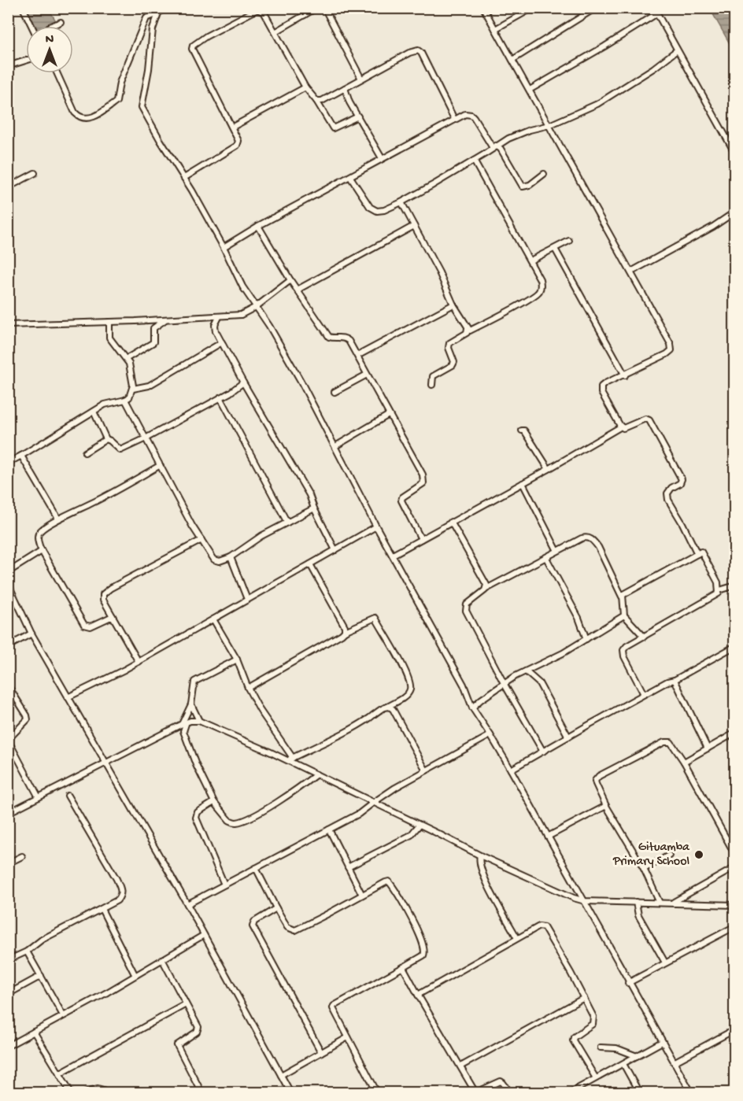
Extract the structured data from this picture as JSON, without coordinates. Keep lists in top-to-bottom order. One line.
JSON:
{"places":["Gituamba Primary School"],"north":"top"}
